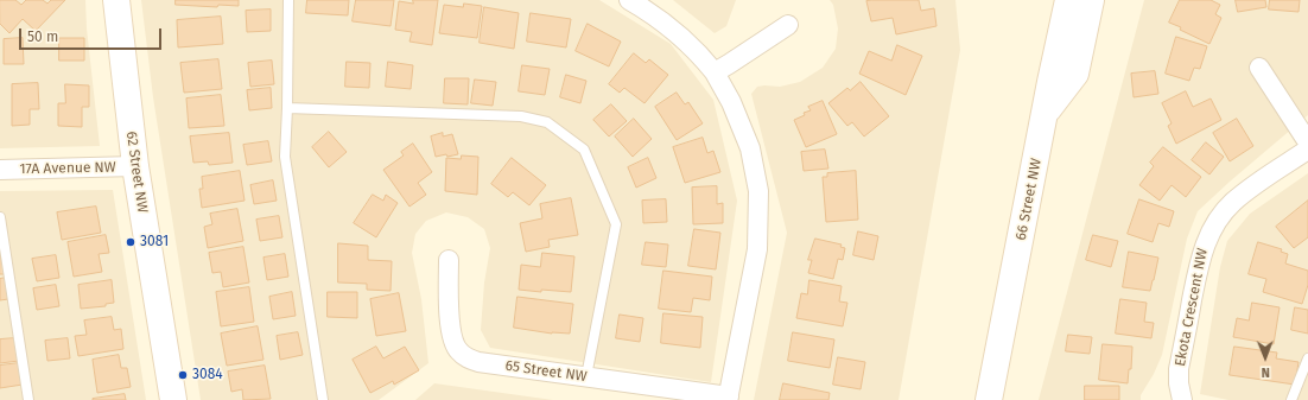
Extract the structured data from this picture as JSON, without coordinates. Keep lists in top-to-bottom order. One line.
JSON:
{"streets":{"main road":["62 Street NW","66 Street NW"],"street":["17A Avenue NW","Ekota Crescent NW","65 Street NW"]},"crossings":[["17A Avenue NW","62 Street NW"]],"places":["3081","3084"],"scale_bar":"50 m","north":"bottom"}
